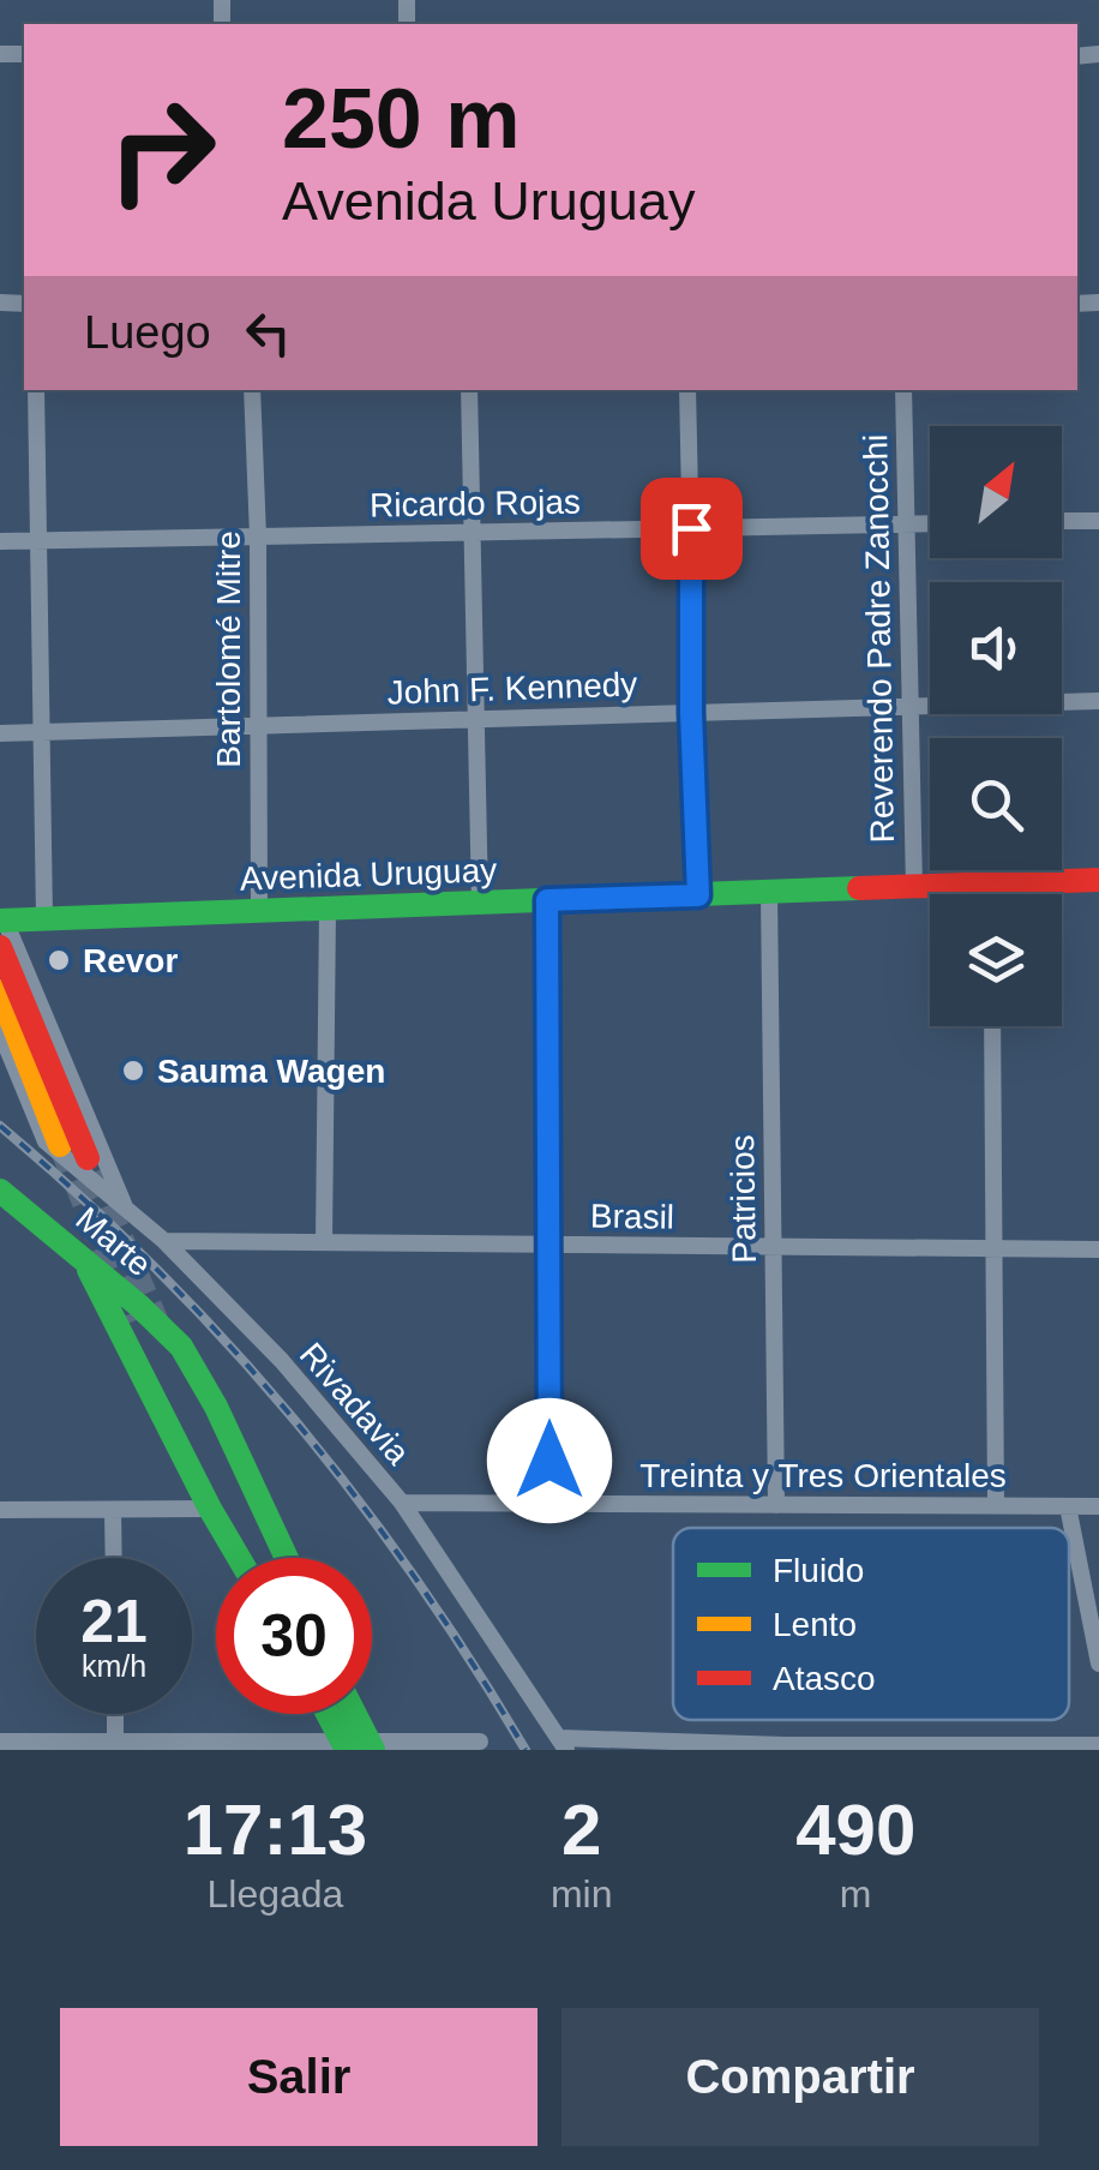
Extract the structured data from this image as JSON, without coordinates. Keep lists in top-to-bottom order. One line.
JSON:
{"streets":{"street":["Ricardo Rojas","Reverendo Padre Zanocchi","Bartolomé Mitre","John F. Kennedy","Avenida Uruguay","Patricios","Brasil","Marte","Rivadavia","Treinta y Tres Orientales"]},"crossings":[["Ricardo Rojas","Reverendo Padre Zanocchi"],["Ricardo Rojas","Bartolomé Mitre"],["Reverendo Padre Zanocchi","John F. Kennedy"],["Reverendo Padre Zanocchi","Avenida Uruguay"],["Bartolomé Mitre","John F. Kennedy"],["Bartolomé Mitre","Avenida Uruguay"],["Avenida Uruguay","Patricios"],["Patricios","Brasil"],["Patricios","Treinta y Tres Orientales"],["Brasil","Rivadavia"],["Rivadavia","Treinta y Tres Orientales"]],"places":["Revor","Sauma Wagen"],"legend":["Fluido","Lento","Atasco"],"north":"top right","page":{"turn":["250 m","Avenida Uruguay"],"then":"Luego","speed":"21 km/h","limit":"30","eta":["17:13","Llegada","2","min","490","m"],"buttons":["Salir","Compartir"]}}
